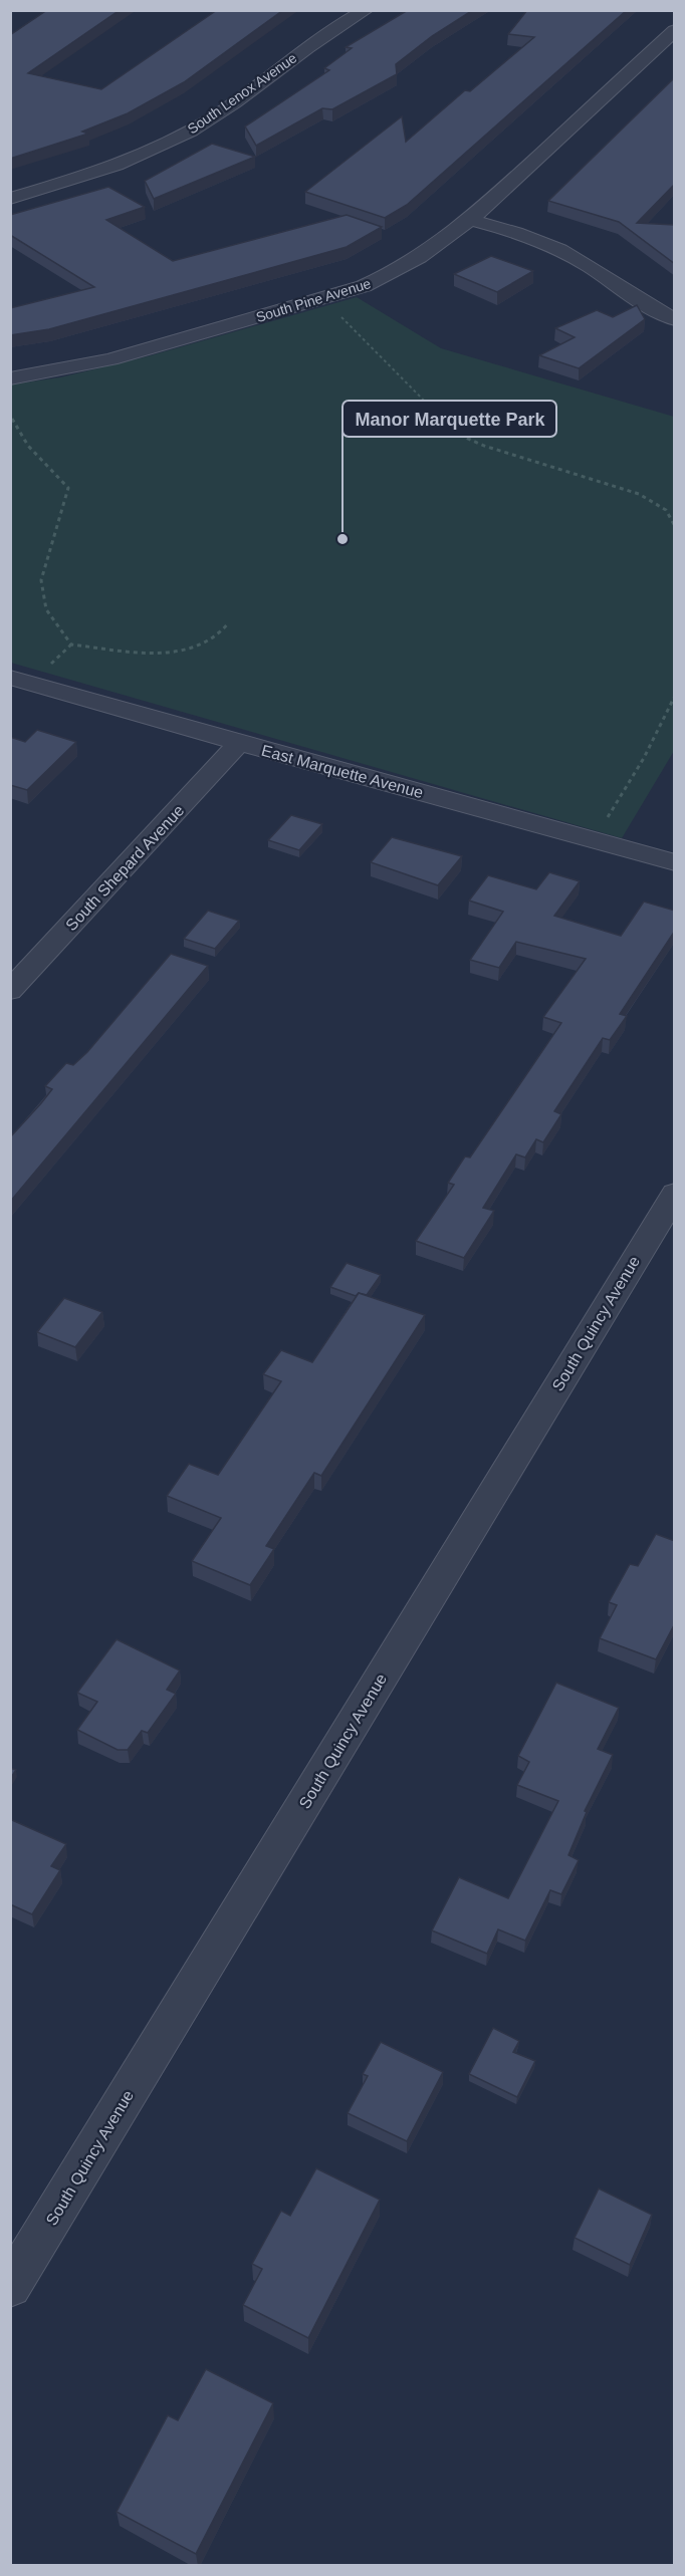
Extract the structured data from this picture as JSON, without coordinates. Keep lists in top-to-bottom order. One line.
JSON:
{"streets":{"street":["South Lenox Avenue","South Pine Avenue","East Marquette Avenue","South Shepard Avenue","South Quincy Avenue"]},"crossings":[["East Marquette Avenue","South Shepard Avenue"]],"places":["Manor Marquette Park"]}
